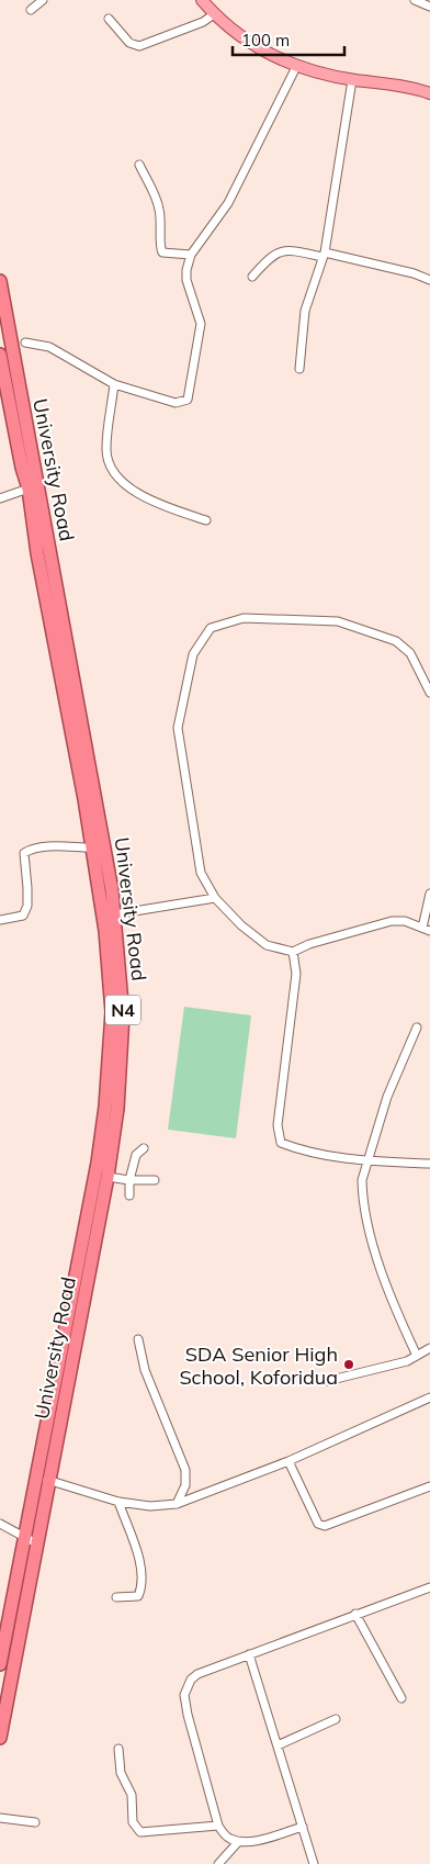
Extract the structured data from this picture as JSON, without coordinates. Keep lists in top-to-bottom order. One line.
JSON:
{"streets":{"highway":["University Road","N4"]},"places":["SDA Senior High School, Koforidua"],"scale_bar":"100 m"}
